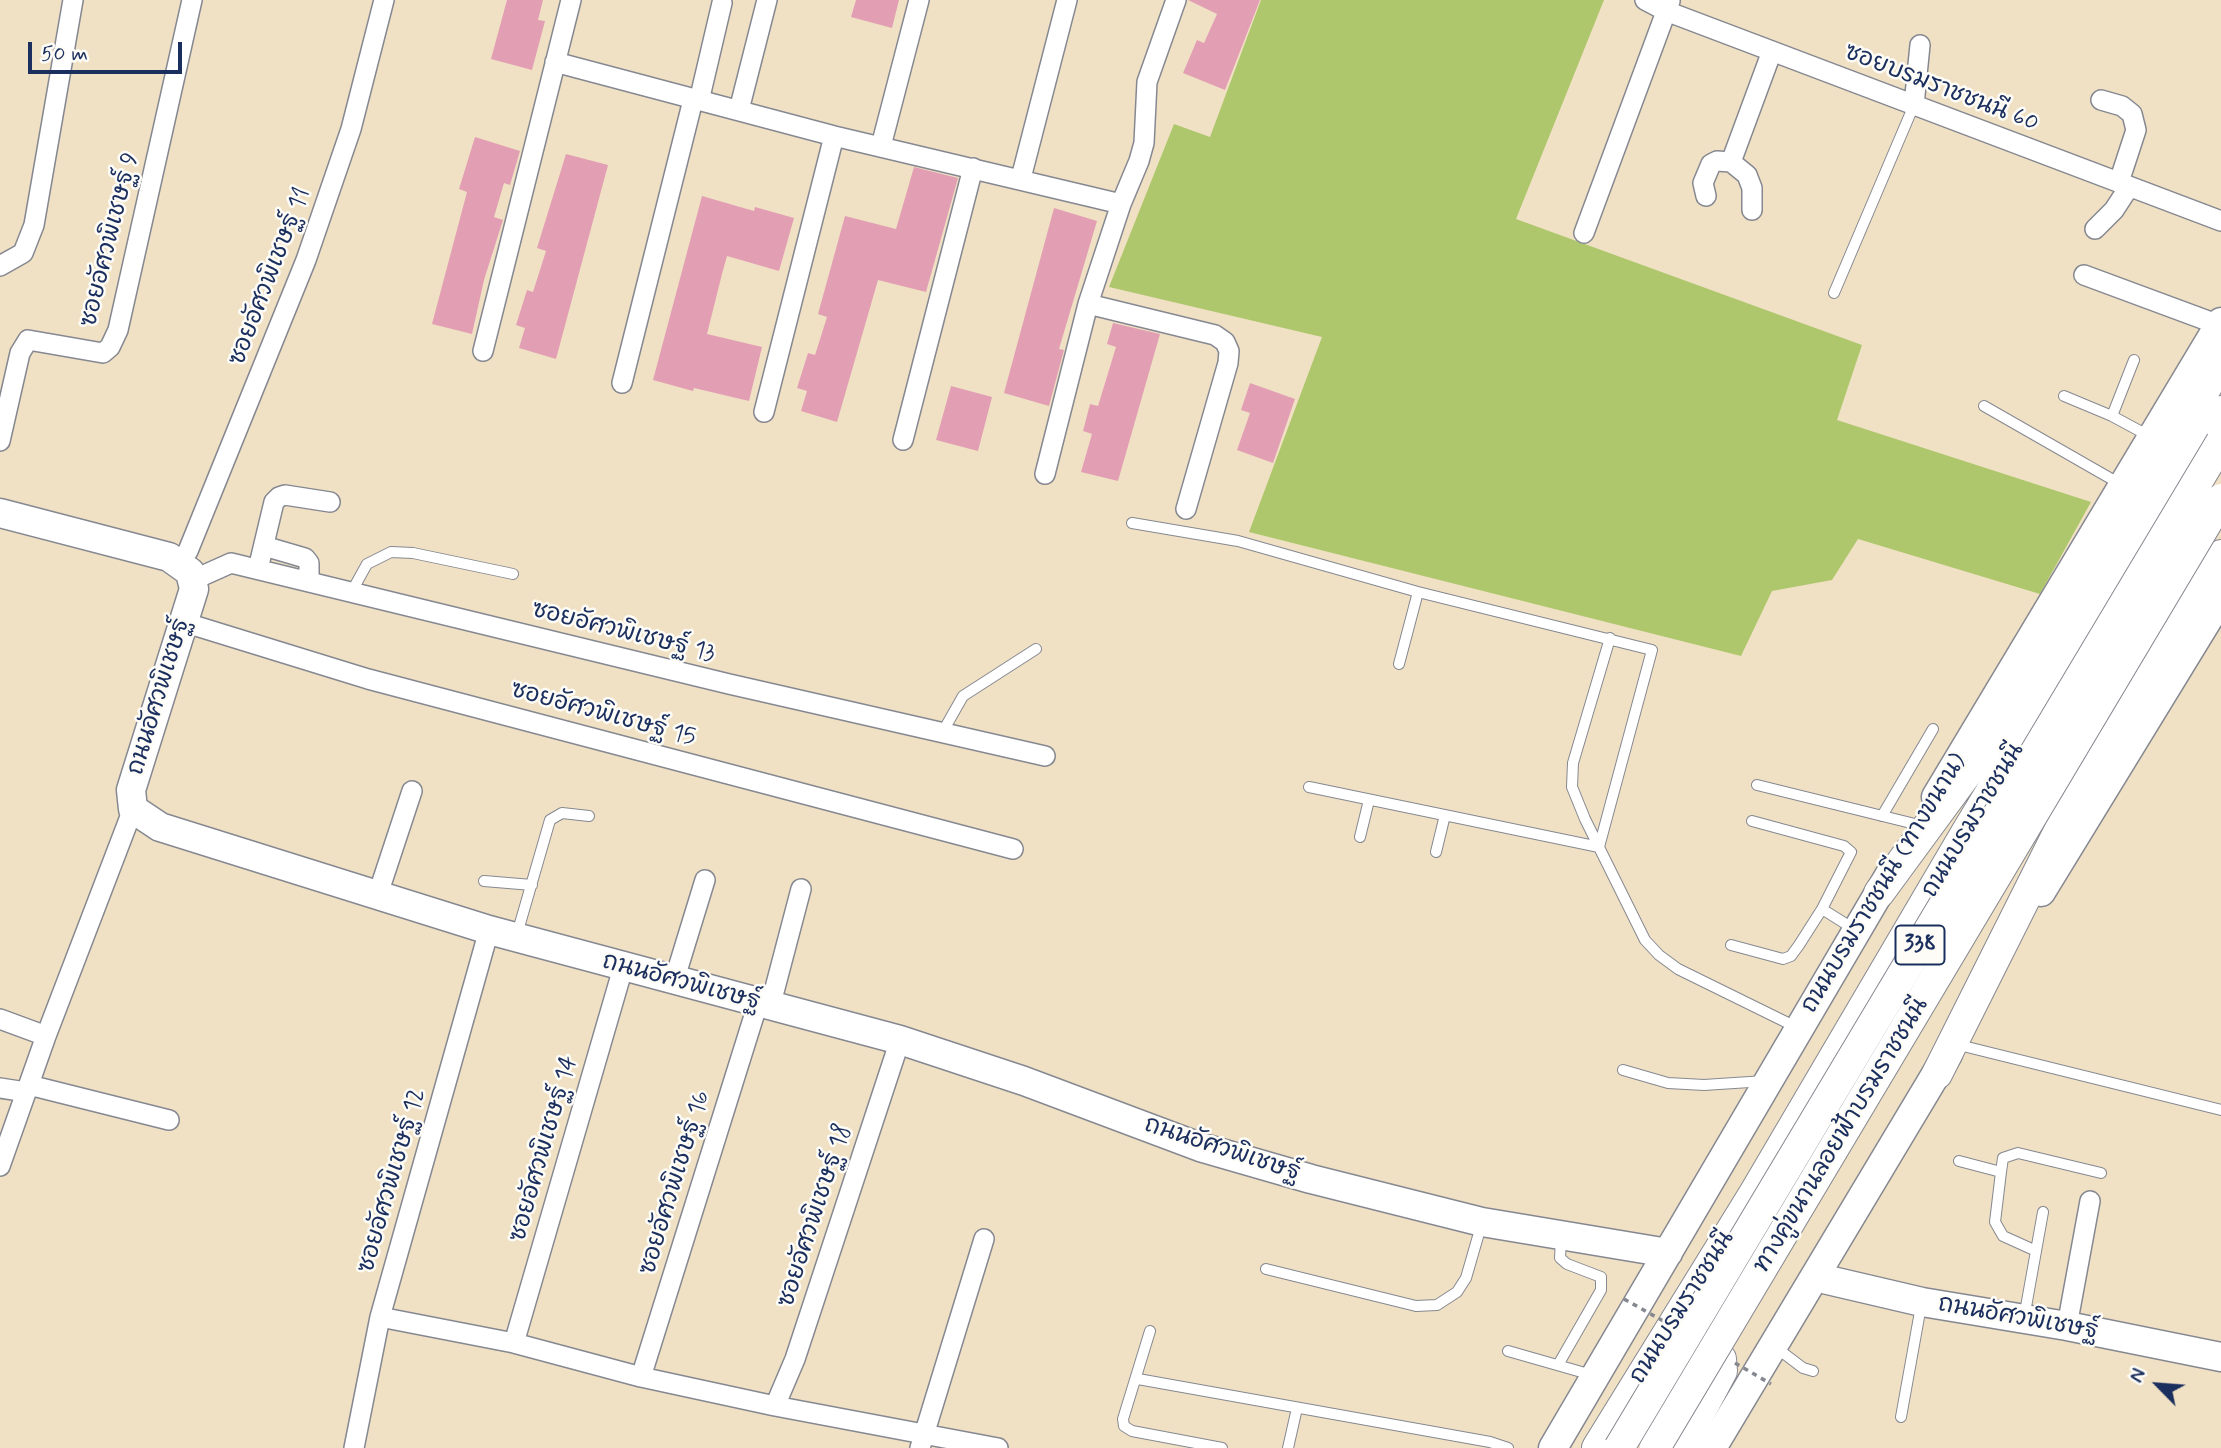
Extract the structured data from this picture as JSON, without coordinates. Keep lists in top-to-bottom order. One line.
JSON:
{"streets":{"main road":["ถนนบรมราชชนนี","338","ทางคู่ขนานลอยฟ้าบรมราชชนนี"],"street":["ซอยบรมราชชนนี 60","ซอยอัศวพิเชษฐ์ 9","ซอยอัศวพิเชษฐ์ 11","ซอยอัศวพิเชษฐ์ 13","ถนนอัศวพิเชษฐ์","ซอยอัศวพิเชษฐ์ 15","ถนนบรมราชชนนี (ทางขนาน)","ซอยอัศวพิเชษฐ์ 14","ซอยอัศวพิเชษฐ์ 12","ซอยอัศวพิเชษฐ์ 16","ซอยอัศวพิเชษฐ์ 18"]},"crossings":[["ซอยอัศวพิเชษฐ์ 11","ซอยอัศวพิเชษฐ์ 13"],["ซอยอัศวพิเชษฐ์ 11","ถนนอัศวพิเชษฐ์"],["ซอยอัศวพิเชษฐ์ 13","ถนนอัศวพิเชษฐ์"],["ถนนอัศวพิเชษฐ์","ซอยอัศวพิเชษฐ์ 15"],["ถนนอัศวพิเชษฐ์","ถนนบรมราชชนนี (ทางขนาน)"],["ถนนอัศวพิเชษฐ์","ซอยอัศวพิเชษฐ์ 14"],["ถนนอัศวพิเชษฐ์","ซอยอัศวพิเชษฐ์ 12"],["ถนนอัศวพิเชษฐ์","ซอยอัศวพิเชษฐ์ 16"],["ถนนอัศวพิเชษฐ์","ซอยอัศวพิเชษฐ์ 18"]],"scale_bar":"50 m","north":"top left"}
